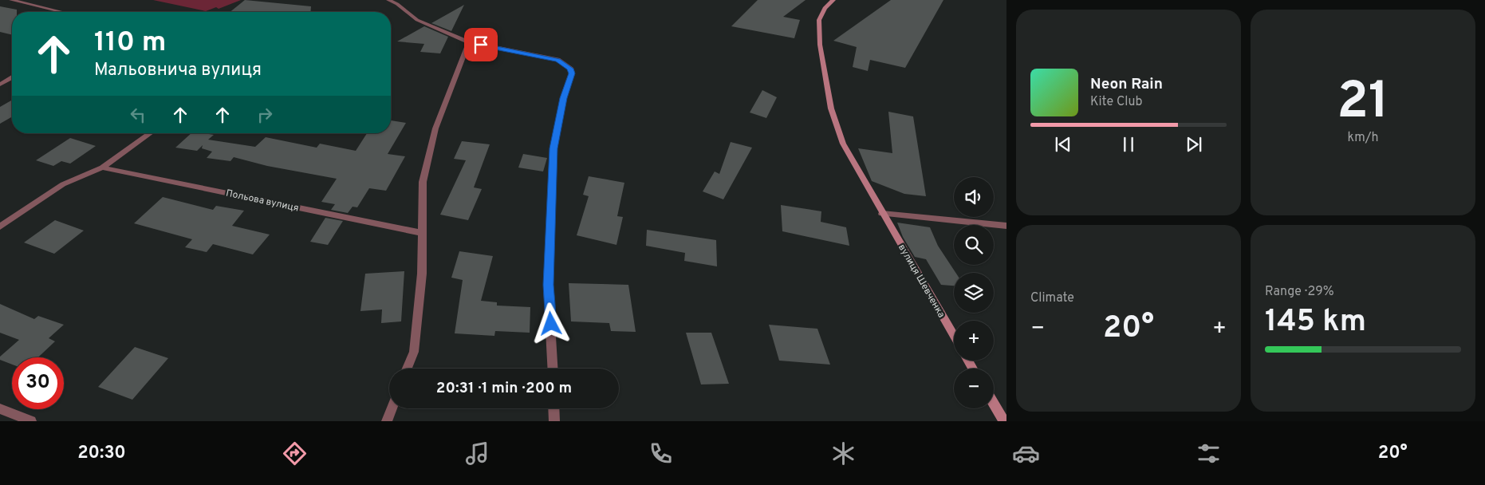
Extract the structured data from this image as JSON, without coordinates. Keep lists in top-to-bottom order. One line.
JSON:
{"streets":{"street":["Польова вулиця","вулиця Шевченка"]},"page":{"tile":[["21","km/h"],"Climate",["Range · 29%","145 km"]],"turn":["110 m","Мальовнича вулиця"],"song":["Neon Rain","Kite Club"],"map_buttons":["+","−"],"heat":["−","20°","+"],"limit":"30","trip":"20:31 · 1 min · 200 m","tabs":["20:30","20°"]}}
